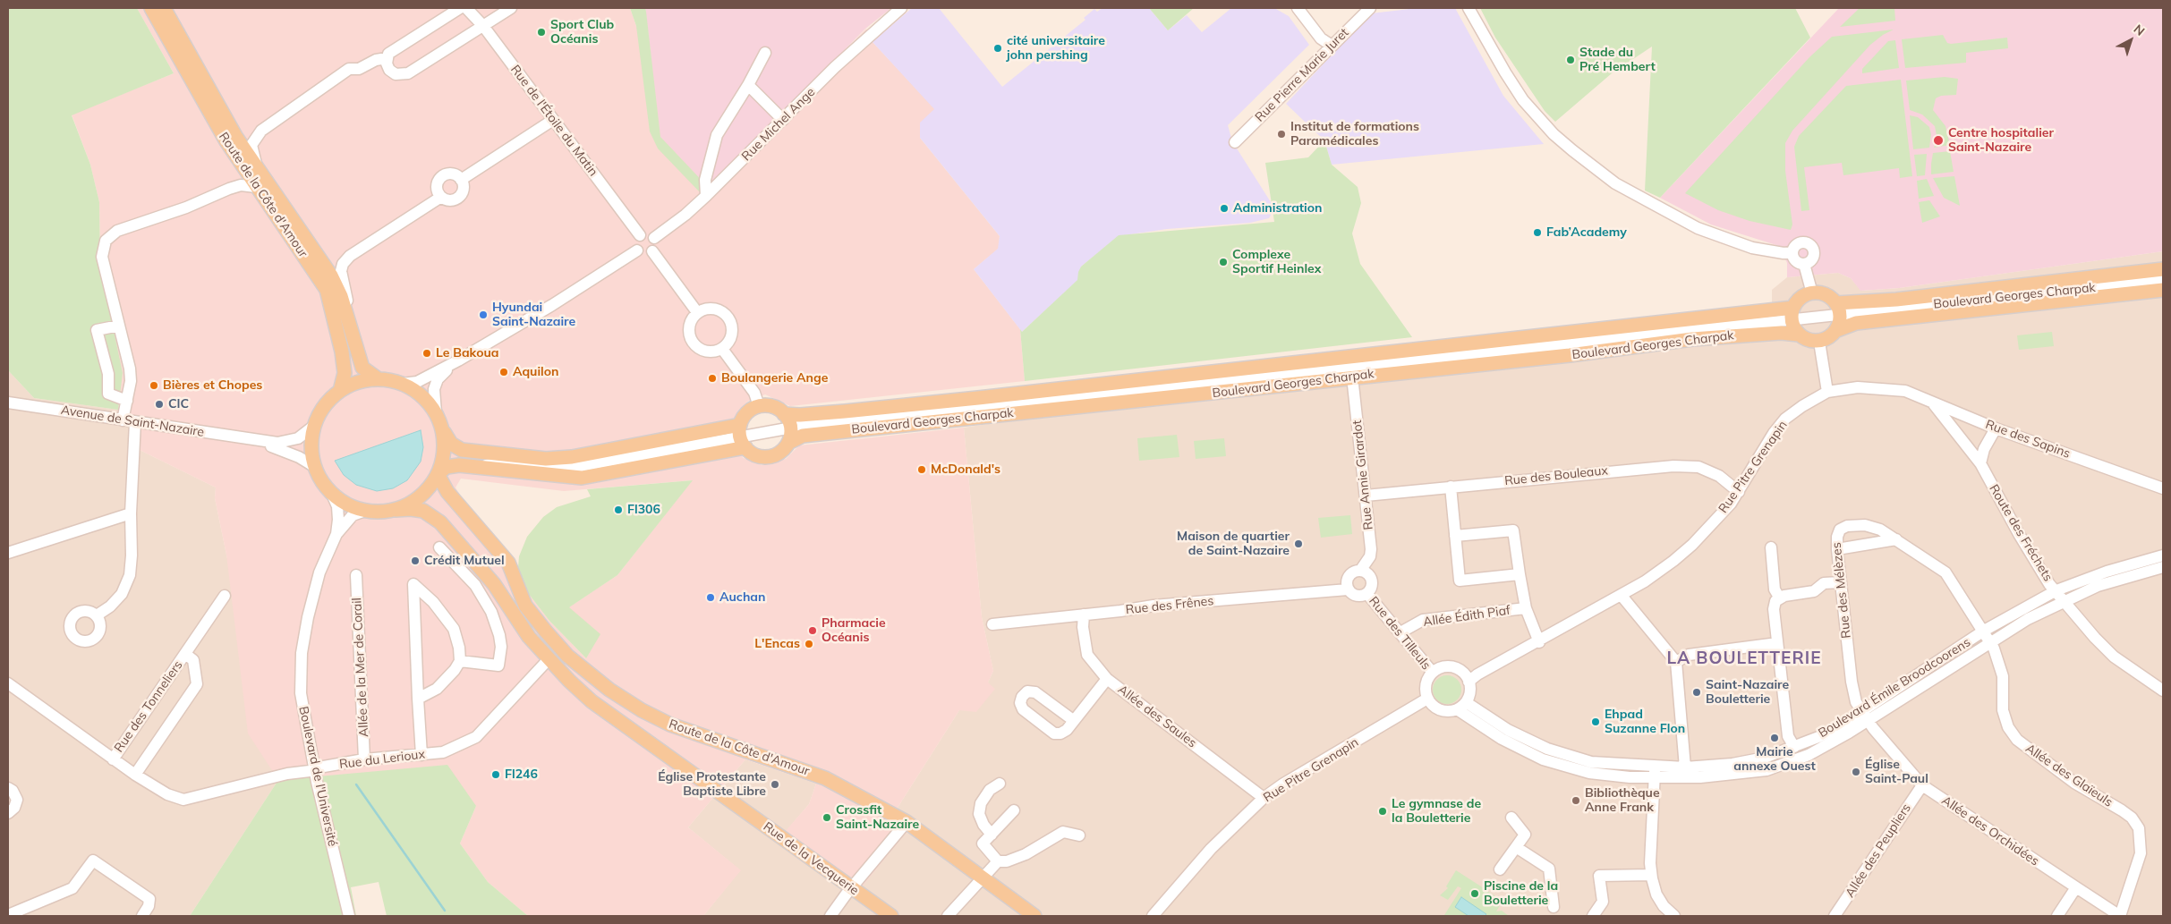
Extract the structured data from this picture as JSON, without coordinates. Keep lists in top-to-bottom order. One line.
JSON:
{"streets":{"main road":["Route de la Côte d'Amour","Boulevard Georges Charpak","Rue de la Vecquerie"],"street":["Rue Pierre Marie Juret","Rue de l'Étoile du Matin","Rue Michel Ange","Avenue de Saint-Nazaire","Rue des Sapins","Rue Pitre Grenapin","Rue Annie Girardot","Rue des Bouleaux","Route des Fréchets","Rue des Mélèzes","Rue des Frênes","Allée Édith Piaf","Rue des Tilleuls","Allée de la Mer de Corail","Boulevard Émile Broodcoorens","Rue des Tonneliers","Allée des Saules","Rue du Lerioux","Allée des Glaïeuls","Boulevard de l'Université","Allée des Orchidées","Allée des Peupliers"]},"crossings":[["Rue de l'Étoile du Matin","Rue Michel Ange"],["Route de la Côte d'Amour","Avenue de Saint-Nazaire"],["Route de la Côte d'Amour","Boulevard de l'Université"],["Boulevard Georges Charpak","Rue Annie Girardot"],["Avenue de Saint-Nazaire","Boulevard de l'Université"],["Rue des Sapins","Rue Pitre Grenapin"],["Rue des Sapins","Route des Fréchets"],["Rue Pitre Grenapin","Rue des Bouleaux"],["Rue Pitre Grenapin","Allée Édith Piaf"],["Rue Pitre Grenapin","Rue des Tilleuls"],["Rue Pitre Grenapin","Boulevard Émile Broodcoorens"],["Rue Pitre Grenapin","Allée des Saules"],["Rue Annie Girardot","Rue des Bouleaux"],["Rue Annie Girardot","Rue des Frênes"],["Rue Annie Girardot","Rue des Tilleuls"],["Route des Fréchets","Boulevard Émile Broodcoorens"],["Rue des Mélèzes","Boulevard Émile Broodcoorens"],["Rue des Mélèzes","Allée des Glaïeuls"],["Rue des Mélèzes","Allée des Orchidées"],["Rue des Frênes","Rue des Tilleuls"],["Rue des Frênes","Allée des Saules"],["Allée Édith Piaf","Rue des Tilleuls"],["Rue des Tilleuls","Boulevard Émile Broodcoorens"],["Allée de la Mer de Corail","Rue du Lerioux"],["Boulevard Émile Broodcoorens","Allée des Glaïeuls"],["Boulevard Émile Broodcoorens","Allée des Orchidées"],["Rue des Tonneliers","Rue du Lerioux"],["Rue du Lerioux","Boulevard de l'Université"],["Rue du Lerioux","Rue de la Vecquerie"],["Allée des Glaïeuls","Allée des Orchidées"],["Allée des Orchidées","Allée des Peupliers"]],"districts":["LA BOULETTERIE"],"places":["Sport Club Océanis","cité universitaire john pershing","Stade du Pré Hembert","Institut de formations Paramédicales","Centre hospitalier Saint-Nazaire","Administration","Fab’Academy","Complexe Sportif Heinlex","Hyundai Saint-Nazaire","Le Bakoua","Aquilon","Boulangerie Ange","Bières et Chopes","CIC","McDonald's","Fl306","Maison de quartier de Saint-Nazaire","Crédit Mutuel","Auchan","Pharmacie Océanis","L'Encas","Saint-Nazaire Bouletterie","Ehpad Suzanne Flon","Mairie annexe Ouest","Église Saint-Paul","Fl246","Église Protestante Baptiste Libre","Bibliothèque Anne Frank","Le gymnase de la Bouletterie","Crossfit Saint-Nazaire","Piscine de la Bouletterie"],"north":"top right"}
